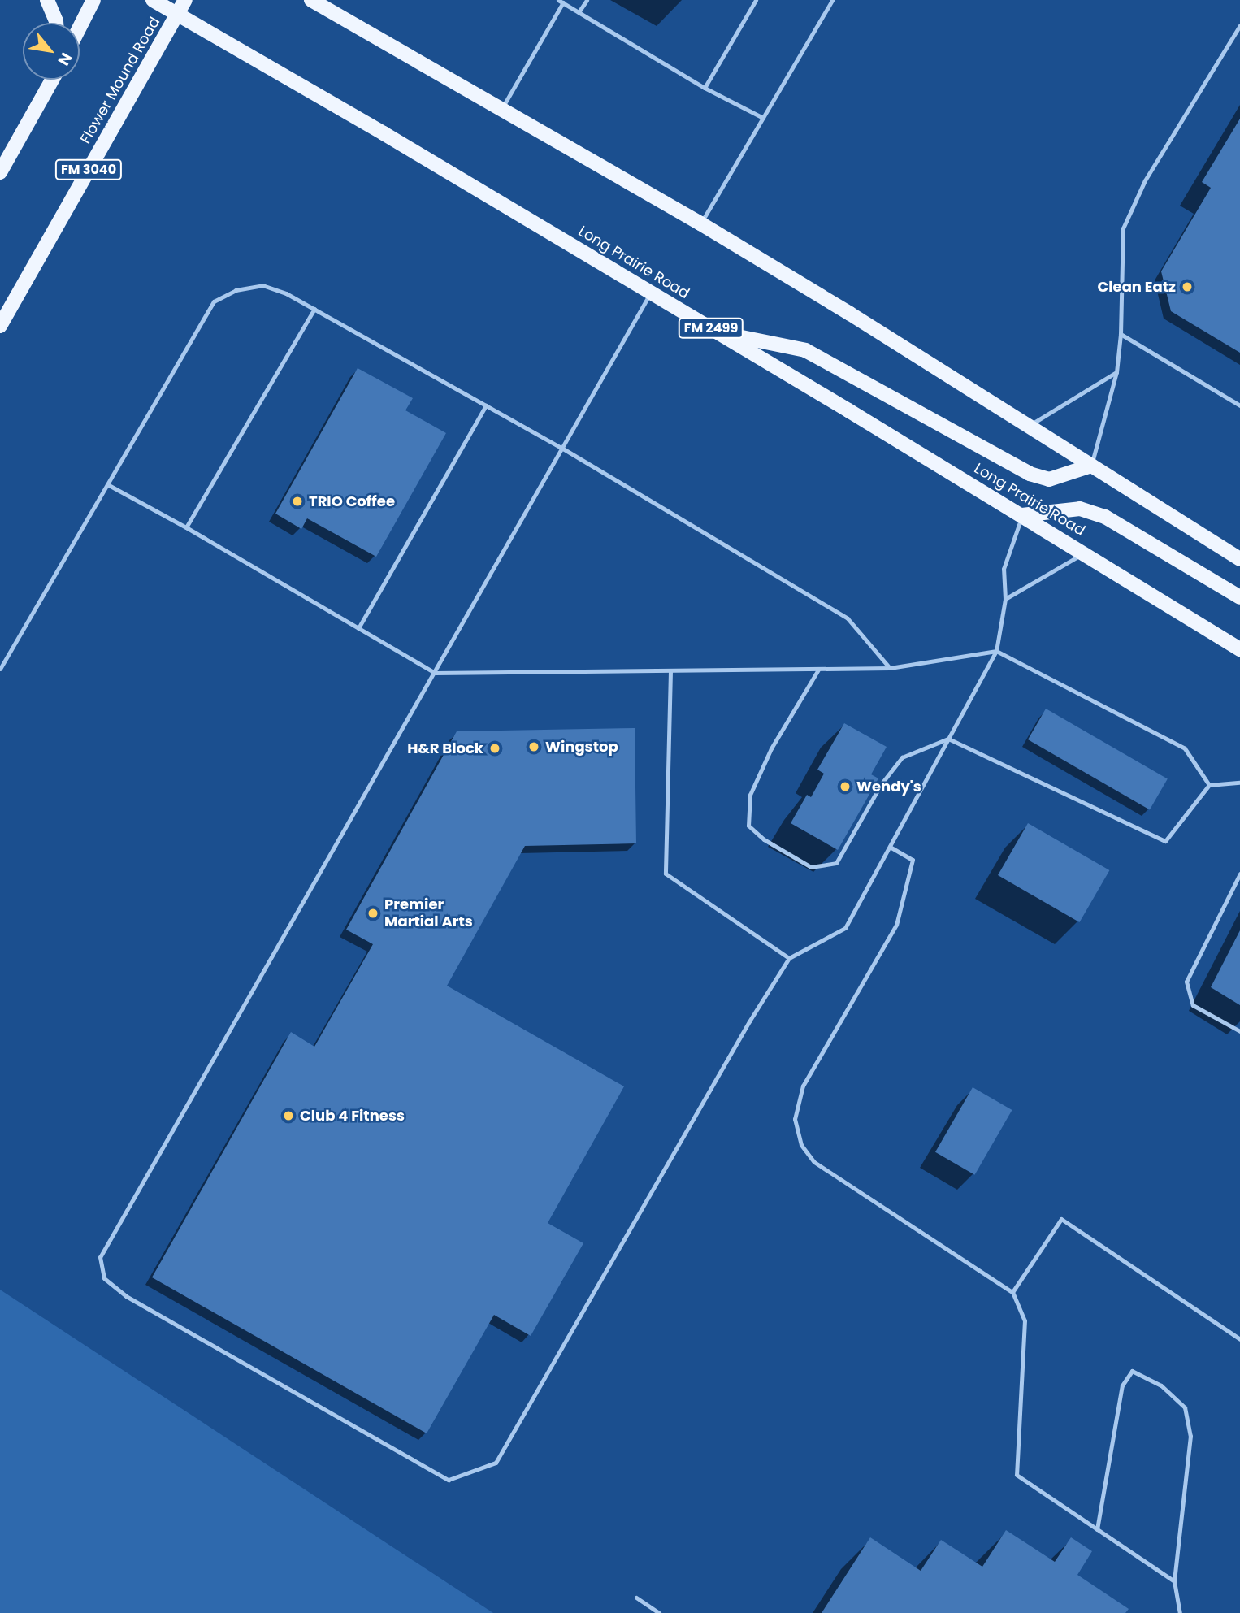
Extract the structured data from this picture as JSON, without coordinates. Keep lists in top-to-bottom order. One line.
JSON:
{"streets":{"main road":["Flower Mound Road","FM 3040","Long Prairie Road","FM 2499"]},"crossings":[["Flower Mound Road","Long Prairie Road"]],"places":["Clean Eatz","TRIO Coffee","Wingstop","H&R Block","Wendy's","Premier Martial Arts","Club 4 Fitness"],"north":"bottom right"}
